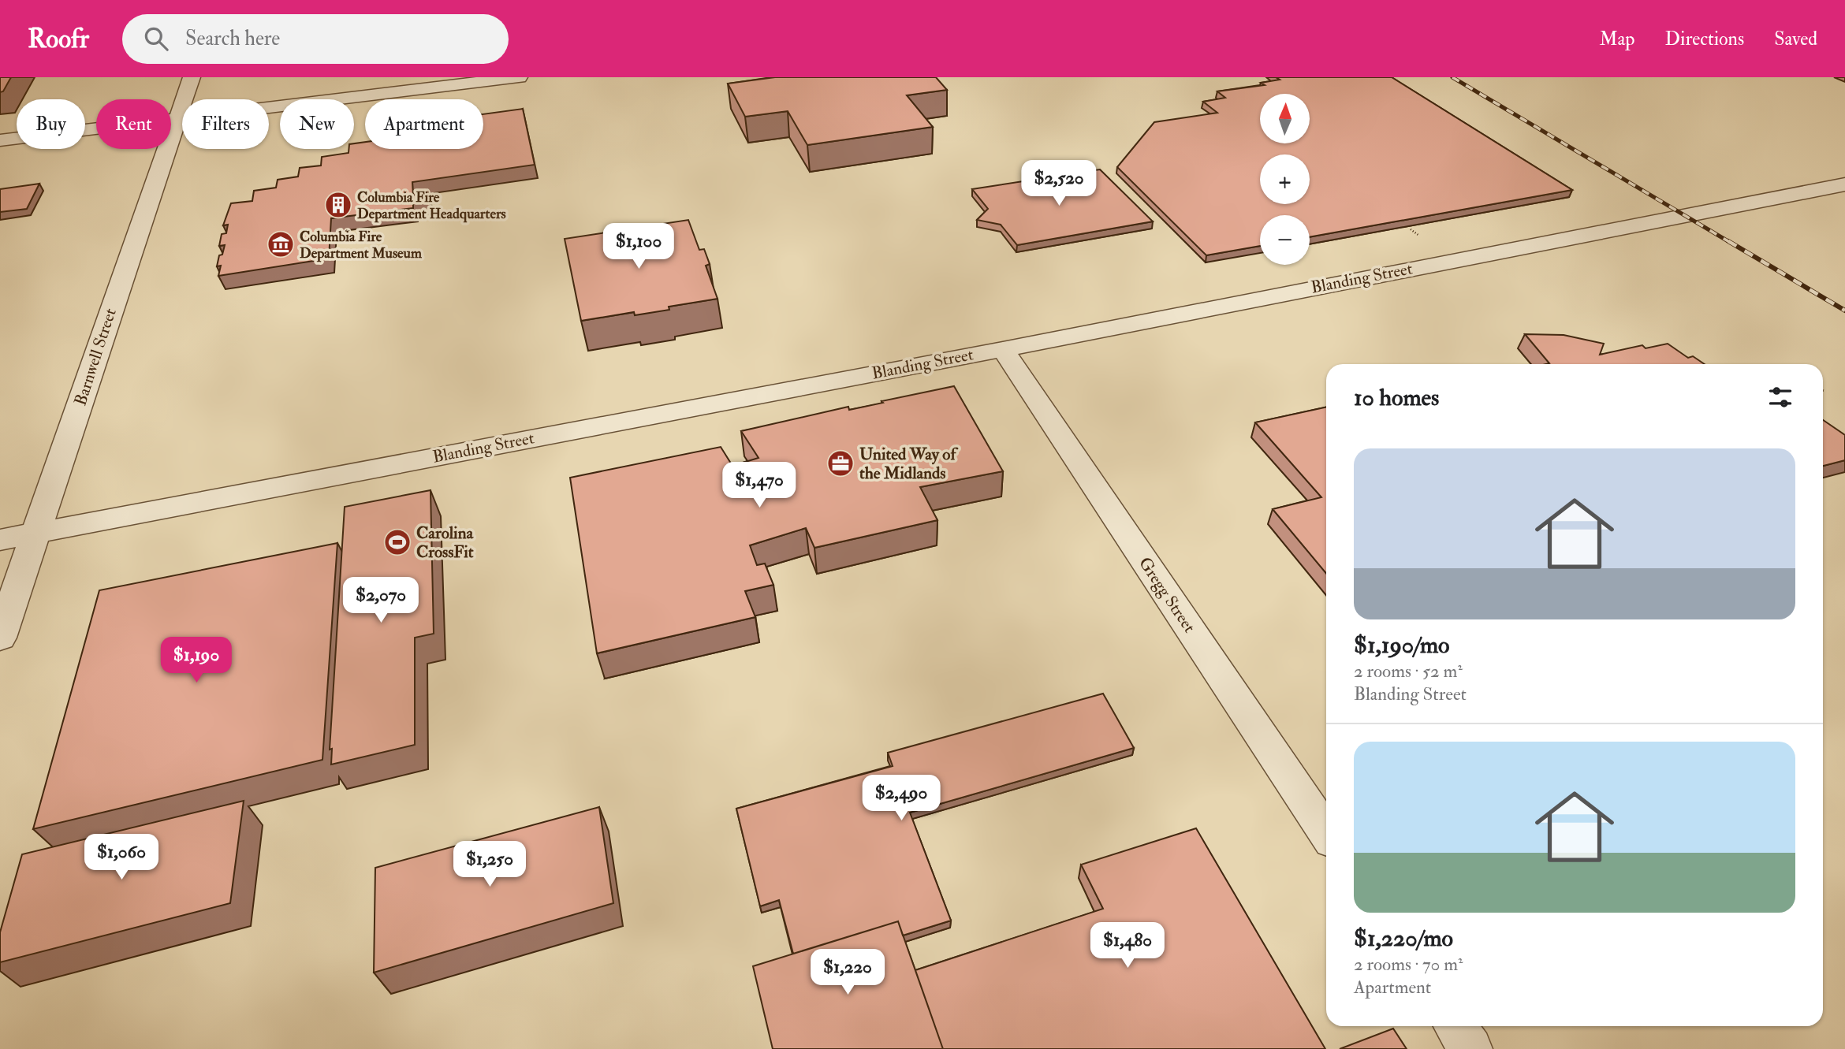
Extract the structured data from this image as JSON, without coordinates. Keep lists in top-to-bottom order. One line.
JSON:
{"streets":{"street":["Blanding Street","Barnwell Street","Gregg Street"]},"crossings":[["Blanding Street","Barnwell Street"],["Blanding Street","Gregg Street"]],"places":{"building":["Columbia Fire Department Headquarters"],"museum":["Columbia Fire Department Museum"],"office":["United Way of the Midlands"],"sports":["Carolina CrossFit"]},"north":"top","page":{"header":"Roofr","search":"Search here","nav":["Map","Directions","Saved"],"map_buttons":["+","−"],"chip":["Buy","Rent","Filters","New","Apartment"],"price":["$2,520","$1,100","$1,470","$2,070","$1,190","$2,490","$1,060","$1,250","$1,480","$1,220"],"heading":"10 homes","list":[{"name":"$1,190/mo","note":"2 rooms · 52 m² · Blanding Street"},{"name":"$1,220/mo","note":"2 rooms · 70 m² · Apartment"}]}}
